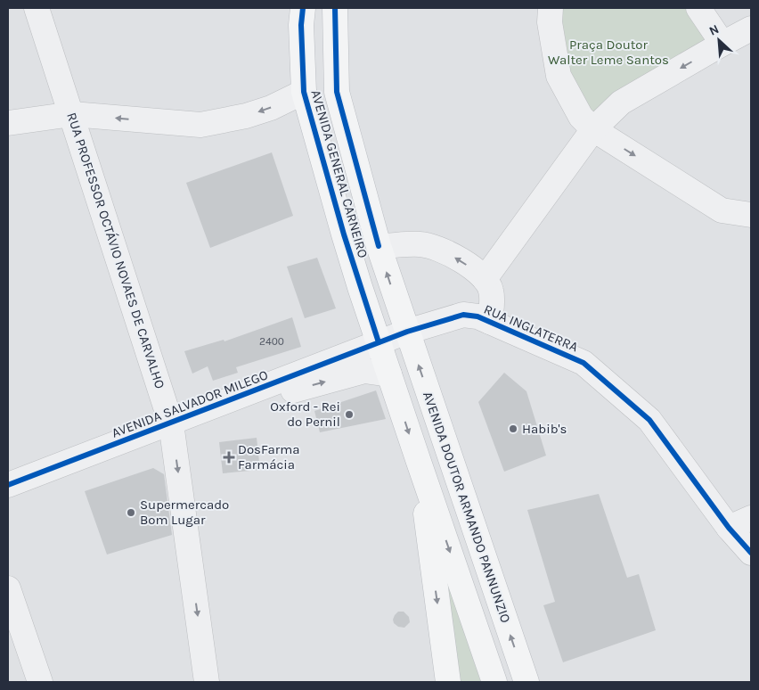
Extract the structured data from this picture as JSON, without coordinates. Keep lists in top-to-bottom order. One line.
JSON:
{"streets":{"main road":["AVENIDA GENERAL CARNEIRO","AVENIDA DOUTOR ARMANDO PANNUNZIO"],"street":["RUA PROFESSOR OCTÁVIO NOVAES DE CARVALHO","RUA INGLATERRA","AVENIDA SALVADOR MILEGO"]},"crossings":[["AVENIDA GENERAL CARNEIRO","RUA INGLATERRA"],["AVENIDA GENERAL CARNEIRO","AVENIDA SALVADOR MILEGO"],["AVENIDA GENERAL CARNEIRO","AVENIDA DOUTOR ARMANDO PANNUNZIO"],["RUA PROFESSOR OCTÁVIO NOVAES DE CARVALHO","AVENIDA SALVADOR MILEGO"],["RUA INGLATERRA","AVENIDA SALVADOR MILEGO"],["RUA INGLATERRA","AVENIDA DOUTOR ARMANDO PANNUNZIO"]],"parks":["Praça Doutor Walter Leme Santos"],"places":{"other":["Oxford - Rei do Pernil","Habib's","Supermercado Bom Lugar"],"health":["DosFarma Farmácia"]},"house_numbers":["2400"],"north":"top left"}
